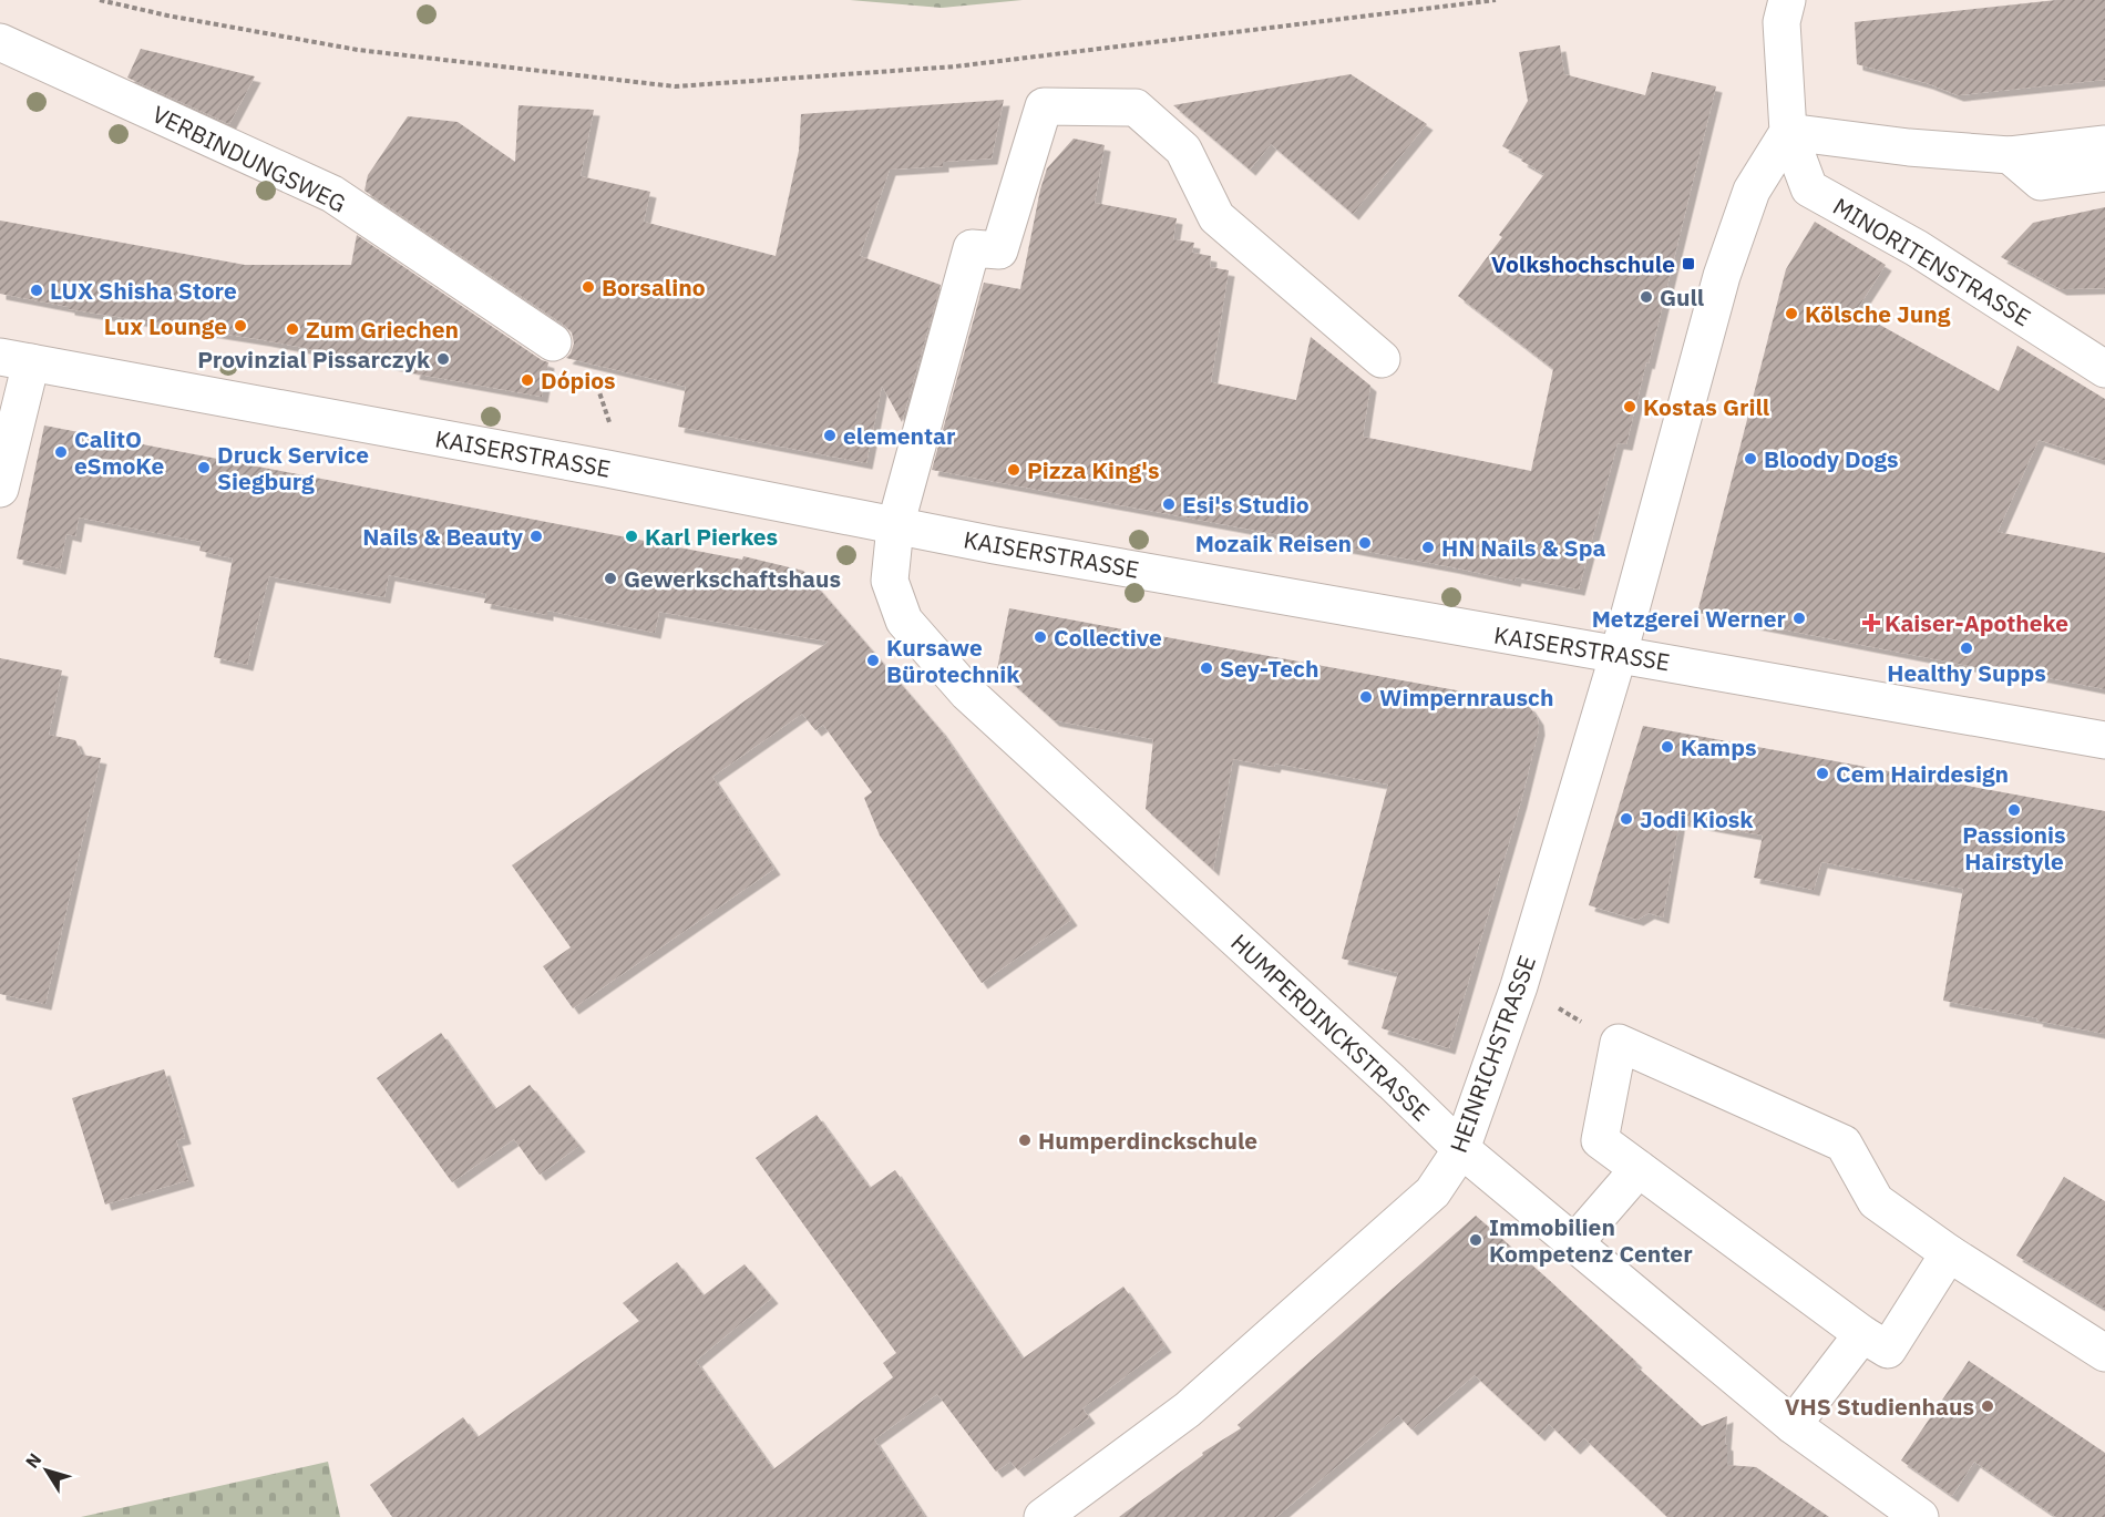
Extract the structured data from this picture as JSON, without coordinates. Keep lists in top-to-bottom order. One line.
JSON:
{"streets":{"street":["VERBINDUNGSWEG","MINORITENSTRASSE","KAISERSTRASSE","HUMPERDINCKSTRASSE","HEINRICHSTRASSE"]},"crossings":[["MINORITENSTRASSE","HEINRICHSTRASSE"],["KAISERSTRASSE","HUMPERDINCKSTRASSE"],["KAISERSTRASSE","HEINRICHSTRASSE"],["HUMPERDINCKSTRASSE","HEINRICHSTRASSE"]],"places":{"transit":["Volkshochschule"],"other":["Borsalino","LUX Shisha Store","Gull","Kölsche Jung","Lux Lounge","Zum Griechen","Provinzial Pissarczyk","Dópios","Kostas Grill","elementar","CalitO eSmoKe","Bloody Dogs","Druck Service Siegburg","Pizza King's","Esi's Studio","Nails & Beauty","Karl Pierkes","Mozaik Reisen","HN Nails & Spa","Gewerkschaftshaus","Metzgerei Werner","Collective","Healthy Supps","Kursawe Bürotechnik","Sey-Tech","Wimpernrausch","Kamps","Cem Hairdesign","Passionis Hairstyle","Jodi Kiosk","Humperdinckschule","Immobilien Kompetenz Center","VHS Studienhaus"],"health":["Kaiser-Apotheke"]},"north":"top left"}
